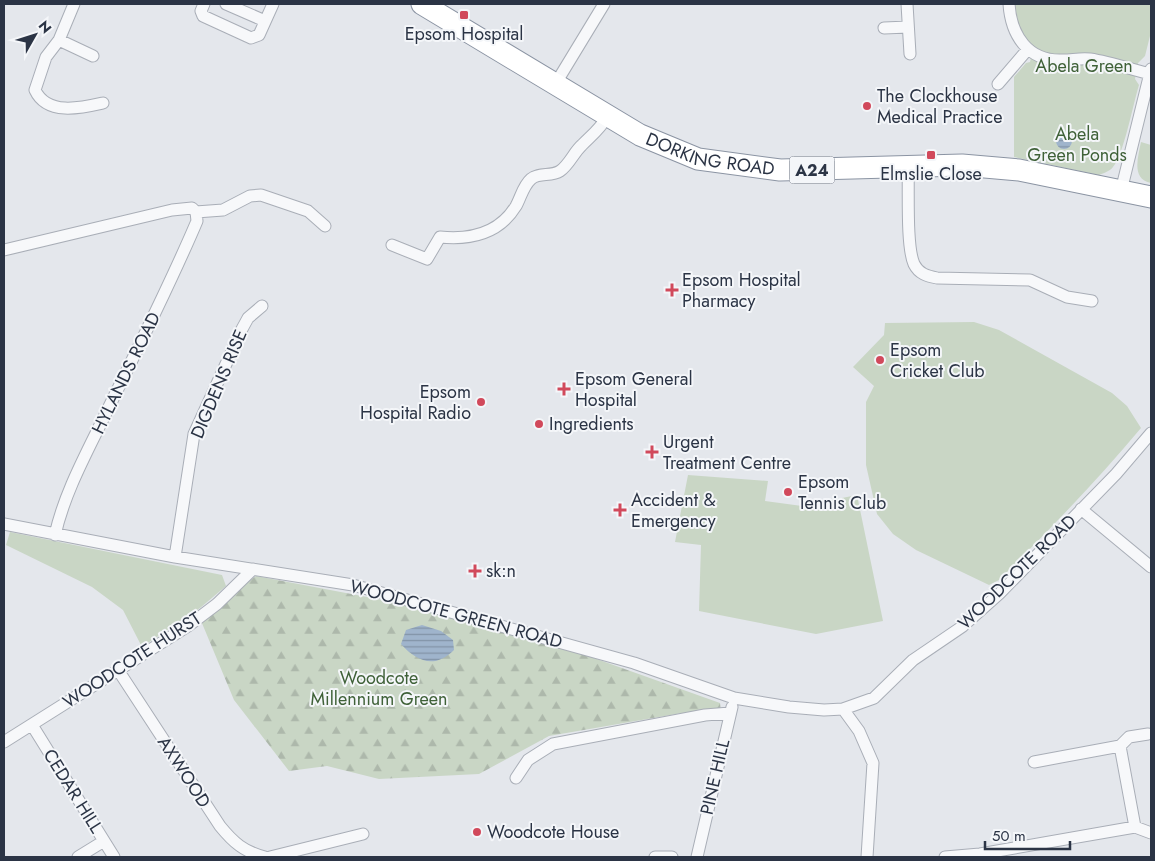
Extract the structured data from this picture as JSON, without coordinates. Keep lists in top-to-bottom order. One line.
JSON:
{"streets":{"highway":["DORKING ROAD","A24"],"street":["HYLANDS ROAD","DIGDENS RISE","WOODCOTE ROAD","WOODCOTE GREEN ROAD","WOODCOTE HURST","AXWOOD","PINE HILL","CEDAR HILL"]},"crossings":[["HYLANDS ROAD","WOODCOTE GREEN ROAD"],["DIGDENS RISE","WOODCOTE GREEN ROAD"],["WOODCOTE ROAD","WOODCOTE GREEN ROAD"],["WOODCOTE GREEN ROAD","WOODCOTE HURST"],["WOODCOTE GREEN ROAD","PINE HILL"],["WOODCOTE HURST","AXWOOD"],["WOODCOTE HURST","CEDAR HILL"]],"parks":["Abela Green","Abela Green Ponds","Woodcote Millennium Green"],"places":{"transit":["Epsom Hospital","Elmslie Close"],"other":["The Clockhouse Medical Practice","Epsom Cricket Club","Epsom Hospital Radio","Ingredients","Epsom Tennis Club","Woodcote House"],"health":["Epsom Hospital Pharmacy","Epsom General Hospital","Urgent Treatment Centre","Accident & Emergency","sk:n"]},"scale_bar":"50 m","north":"top right"}
